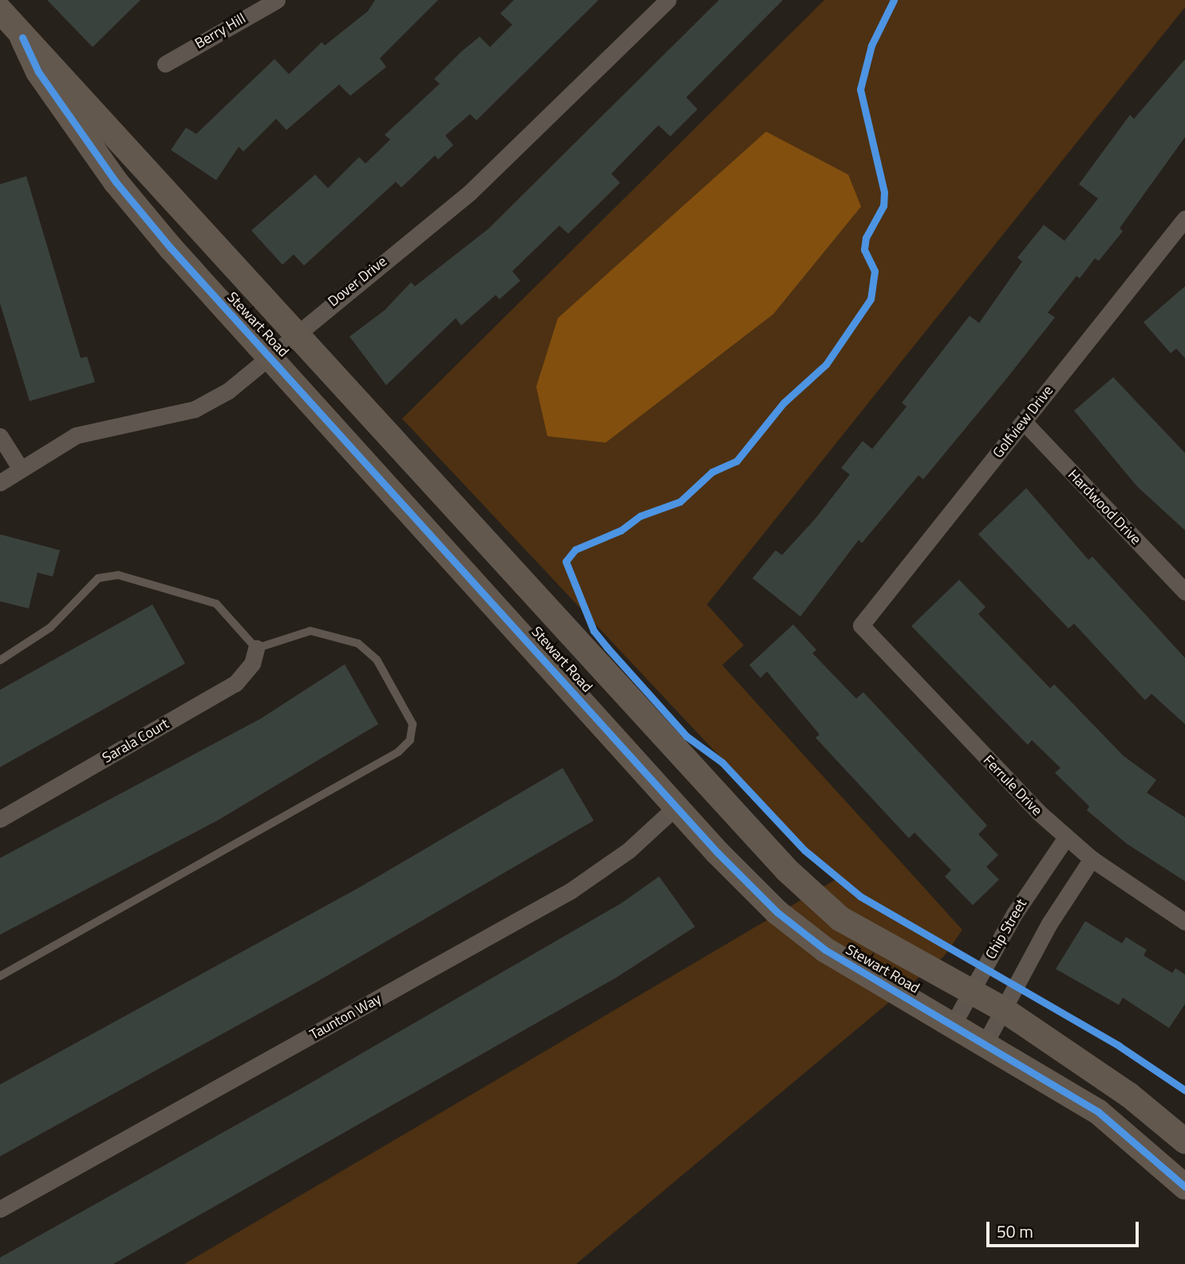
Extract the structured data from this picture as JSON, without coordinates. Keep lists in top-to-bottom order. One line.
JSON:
{"streets":{"street":["Berry Hill","Dover Drive","Stewart Road","Golfview Drive","Hardwood Drive","Sarala Court","Ferrule Drive","Chip Street","Taunton Way"]},"crossings":[["Dover Drive","Stewart Road"],["Stewart Road","Chip Street"],["Stewart Road","Taunton Way"],["Golfview Drive","Hardwood Drive"],["Golfview Drive","Ferrule Drive"],["Ferrule Drive","Chip Street"]],"scale_bar":"50 m"}
